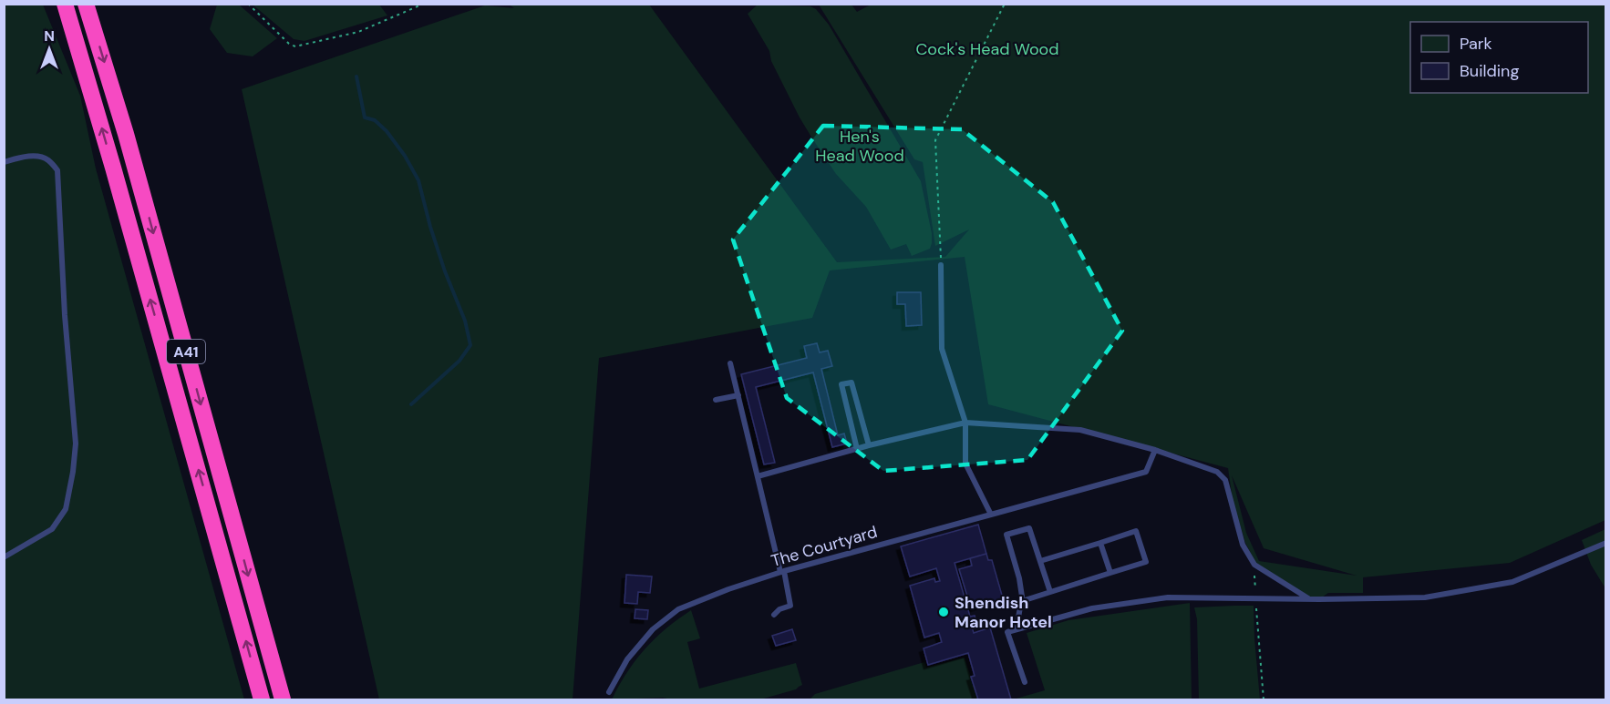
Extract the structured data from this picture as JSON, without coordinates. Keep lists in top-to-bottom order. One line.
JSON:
{"streets":{"highway":["A41"],"lane":["The Courtyard"]},"parks":["Cock's Head Wood","Hen's Head Wood"],"places":["Shendish Manor Hotel"],"legend":["Park","Building"],"north":"top"}
